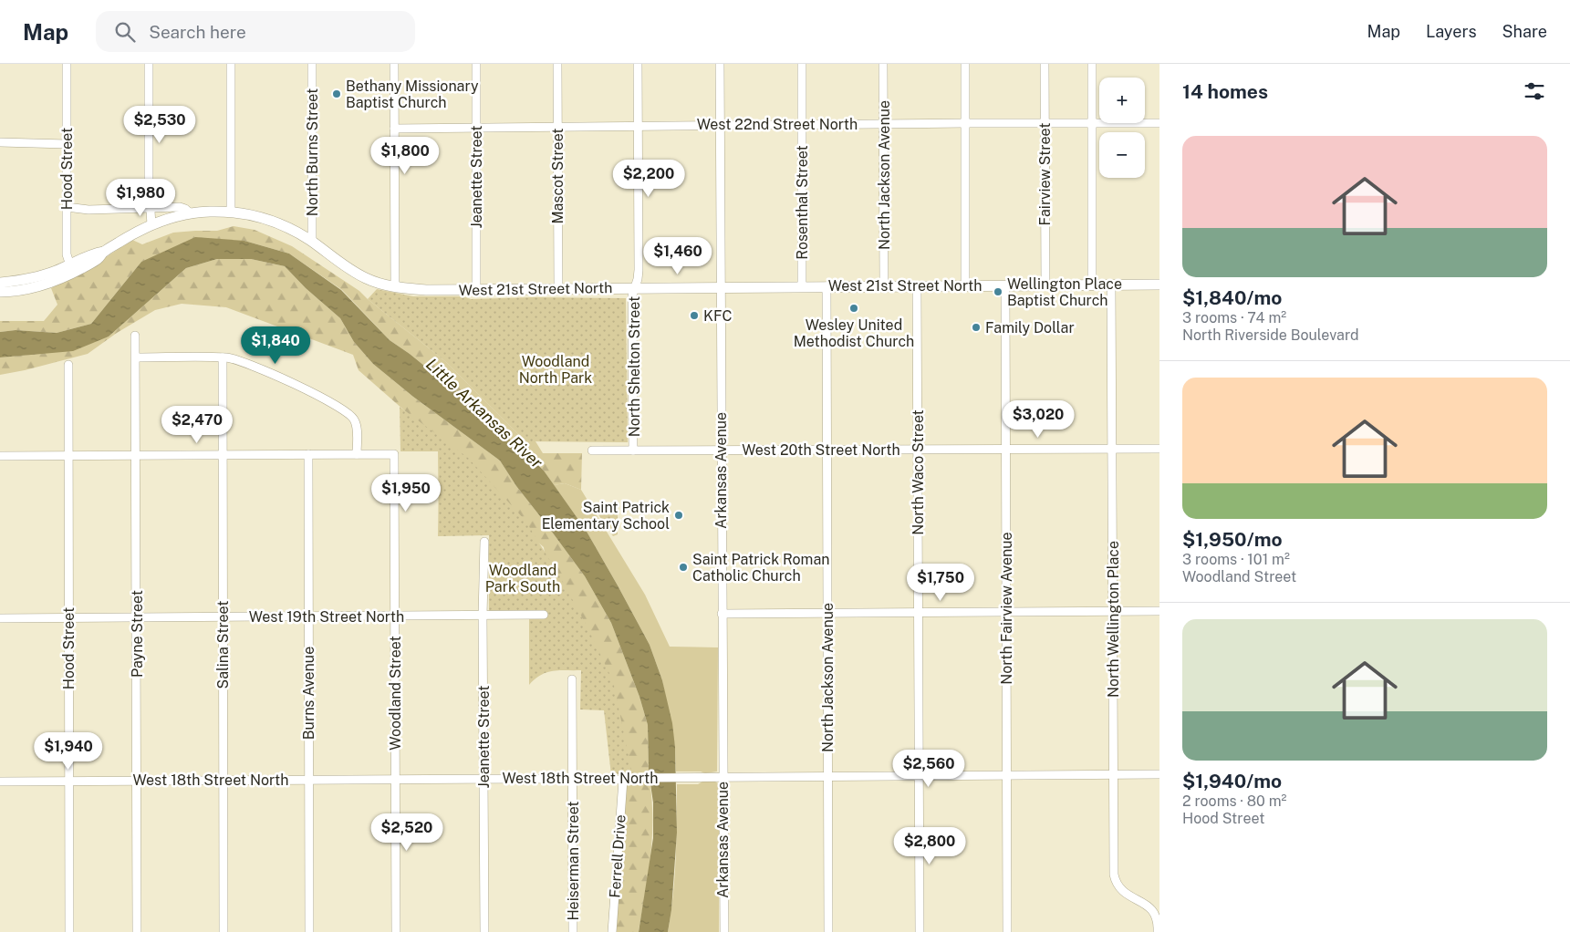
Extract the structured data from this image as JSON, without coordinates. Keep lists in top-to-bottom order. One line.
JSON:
{"streets":{"main road":["West 21st Street North"],"street":["West 22nd Street North","North Burns Street","Hood Street","Fairview Street","North Jackson Avenue","Mascot Street","Jeanette Street","Rosenthal Street","North Shelton Street","West 20th Street North","Arkansas Avenue","North Waco Street","North Fairview Avenue","West 19th Street North","North Wellington Place","Payne Street","Salina Street","Burns Avenue","Woodland Street","West 18th Street North","Ferrell Drive","Heiserman Street"]},"crossings":[["West 22nd Street North","Fairview Street"],["West 22nd Street North","North Jackson Avenue"],["West 22nd Street North","Mascot Street"],["West 22nd Street North","Jeanette Street"],["West 22nd Street North","Rosenthal Street"],["West 22nd Street North","North Shelton Street"],["West 22nd Street North","Arkansas Avenue"],["North Burns Street","West 21st Street North"],["Hood Street","West 21st Street North"],["Hood Street","West 19th Street North"],["Hood Street","West 18th Street North"],["Fairview Street","West 21st Street North"],["North Jackson Avenue","West 21st Street North"],["North Jackson Avenue","West 20th Street North"],["North Jackson Avenue","West 18th Street North"],["Mascot Street","West 21st Street North"],["Jeanette Street","West 21st Street North"],["Jeanette Street","West 19th Street North"],["Jeanette Street","West 18th Street North"],["Rosenthal Street","West 21st Street North"],["West 21st Street North","North Shelton Street"],["West 21st Street North","Arkansas Avenue"],["West 21st Street North","North Waco Street"],["West 21st Street North","North Fairview Avenue"],["West 21st Street North","North Wellington Place"],["North Shelton Street","West 20th Street North"],["West 20th Street North","Arkansas Avenue"],["West 20th Street North","North Waco Street"],["West 20th Street North","North Fairview Avenue"],["West 20th Street North","North Wellington Place"],["Arkansas Avenue","West 18th Street North"],["North Waco Street","West 18th Street North"],["North Fairview Avenue","West 18th Street North"],["West 19th Street North","Payne Street"],["West 19th Street North","Salina Street"],["West 19th Street North","Burns Avenue"],["West 19th Street North","Woodland Street"],["North Wellington Place","West 18th Street North"],["Payne Street","West 18th Street North"],["Salina Street","West 18th Street North"],["Burns Avenue","West 18th Street North"],["Woodland Street","West 18th Street North"],["West 18th Street North","Ferrell Drive"],["West 18th Street North","Heiserman Street"]],"water":["Little Arkansas River"],"parks":["Woodland North Park","Woodland Park South"],"places":["Bethany Missionary Baptist Church","Wellington Place Baptist Church","Wesley United Methodist Church","KFC","Family Dollar","Saint Patrick Elementary School","Saint Patrick Roman Catholic Church"],"page":{"header":"Map","search":"Search here","nav":["Map","Layers","Share"],"heading":"14 homes","map_buttons":["+","−"],"price":["$2,530","$1,800","$2,200","$1,980","$1,460","$1,840","$3,020","$2,470","$1,950","$1,750","$1,940","$2,560","$2,520","$2,800"],"list":[{"name":"$1,840/mo","note":"3 rooms · 74 m² · North Riverside Boulevard"},{"name":"$1,950/mo","note":"3 rooms · 101 m² · Woodland Street"},{"name":"$1,940/mo","note":"2 rooms · 80 m² · Hood Street"}]}}
